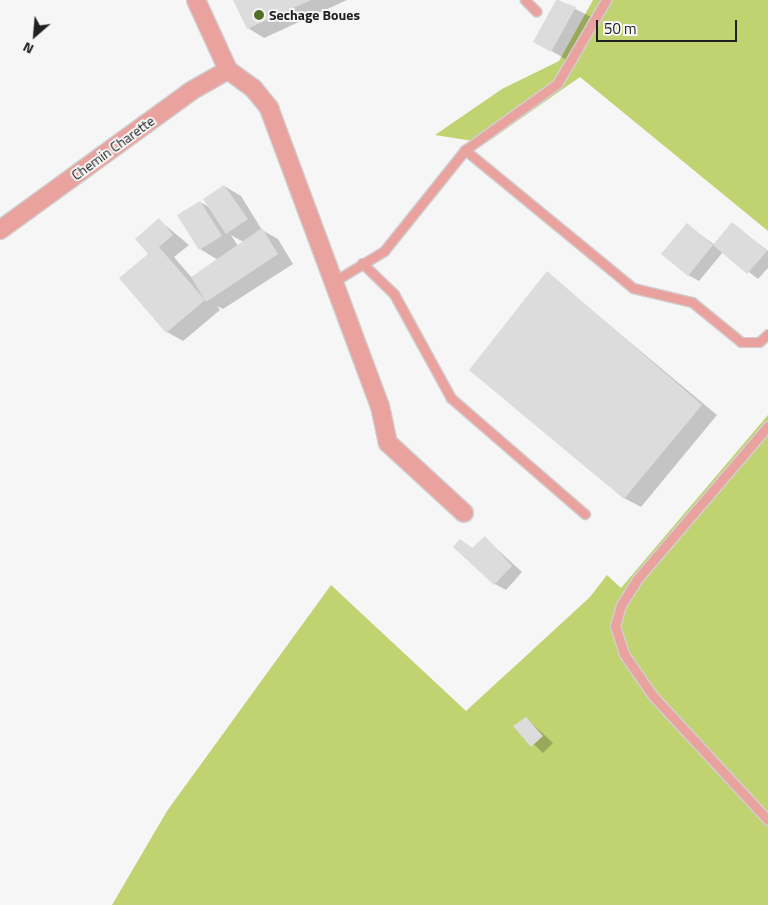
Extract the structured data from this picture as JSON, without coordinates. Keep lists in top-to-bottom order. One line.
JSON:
{"streets":{"street":["Chemin Charette"]},"places":["Sechage Boues"],"scale_bar":"50 m","north":"bottom left"}
